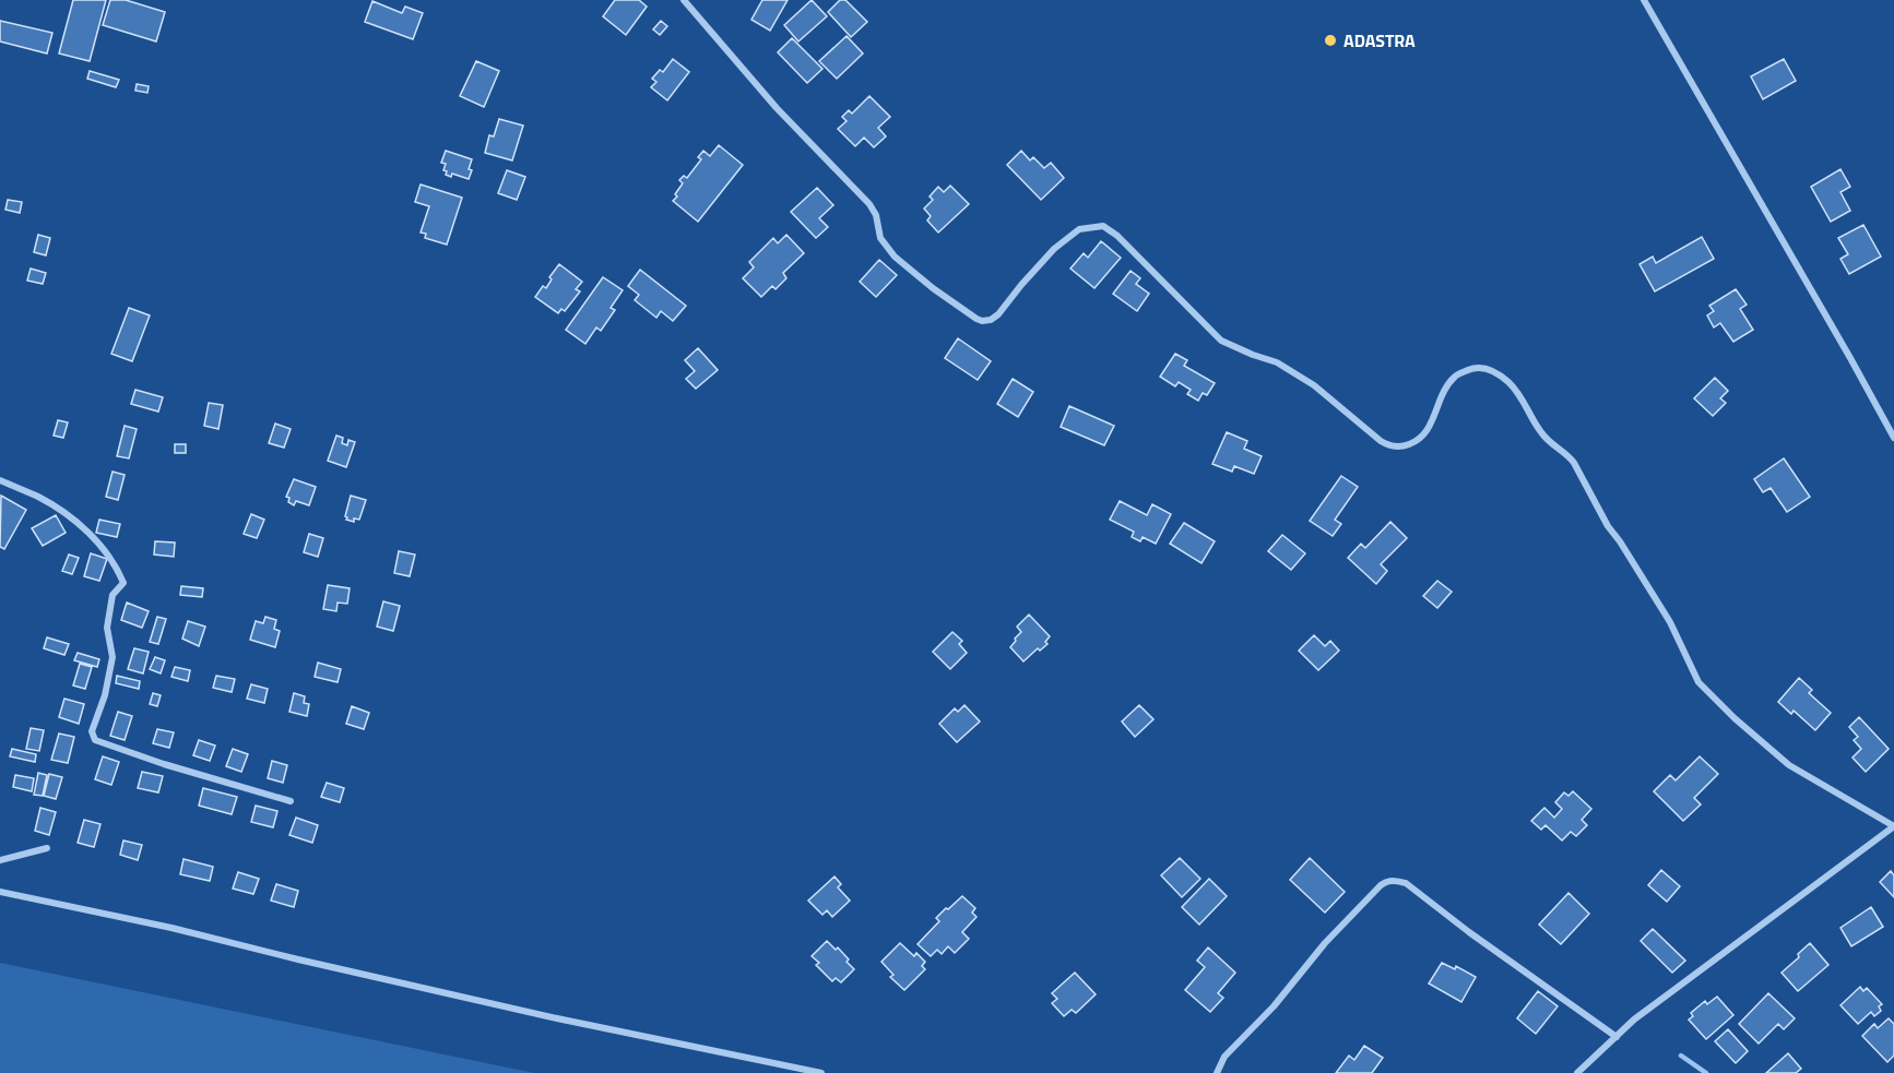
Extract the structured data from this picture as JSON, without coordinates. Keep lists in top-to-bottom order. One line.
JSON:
{"places":["ADASTRA"]}
